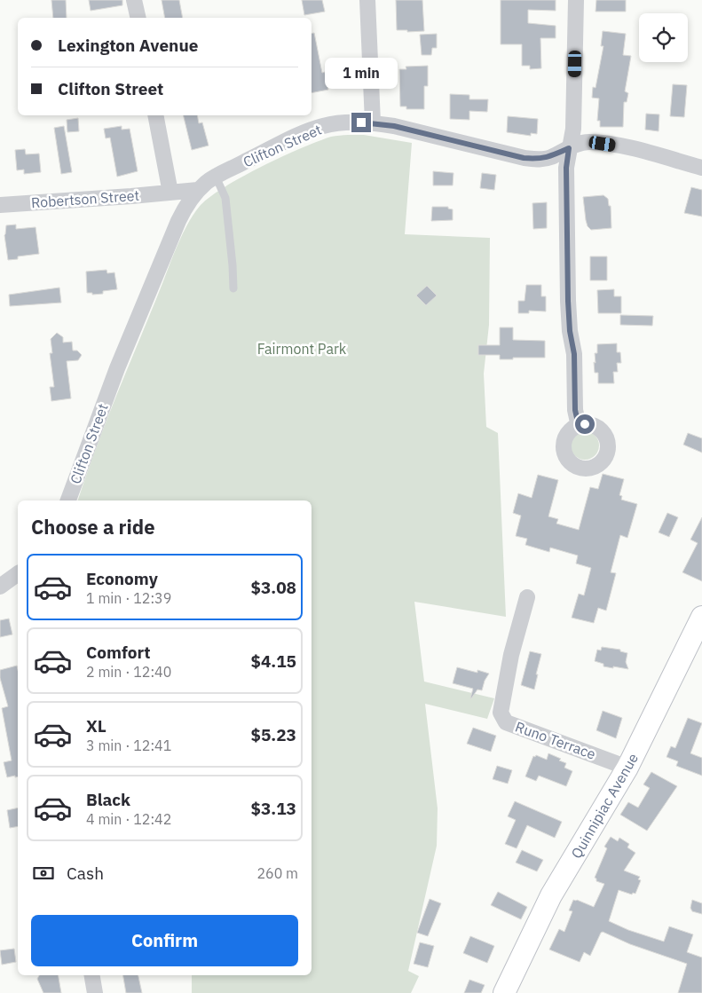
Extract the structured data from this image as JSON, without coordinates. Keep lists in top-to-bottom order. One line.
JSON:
{"streets":{"main road":["Quinnipiac Avenue"],"street":["Clifton Street","Robertson Street","Runo Terrace"]},"crossings":[["Clifton Street","Robertson Street"],["Runo Terrace","Quinnipiac Avenue"]],"parks":["Fairmont Park"],"page":{"banner":["Lexington Avenue","Clifton Street"],"bubble":"1 min","heading":"Choose a ride","list":[{"name":"Economy","note":"1 min · 12:39","value":"$3.08"},{"name":"Comfort","note":"2 min · 12:40","value":"$4.15"},{"name":"XL","note":"3 min · 12:41","value":"$5.23"},{"name":"Black","note":"4 min · 12:42","value":"$3.13"}],"pay":["Cash","260 m"],"buttons":"Confirm"}}
